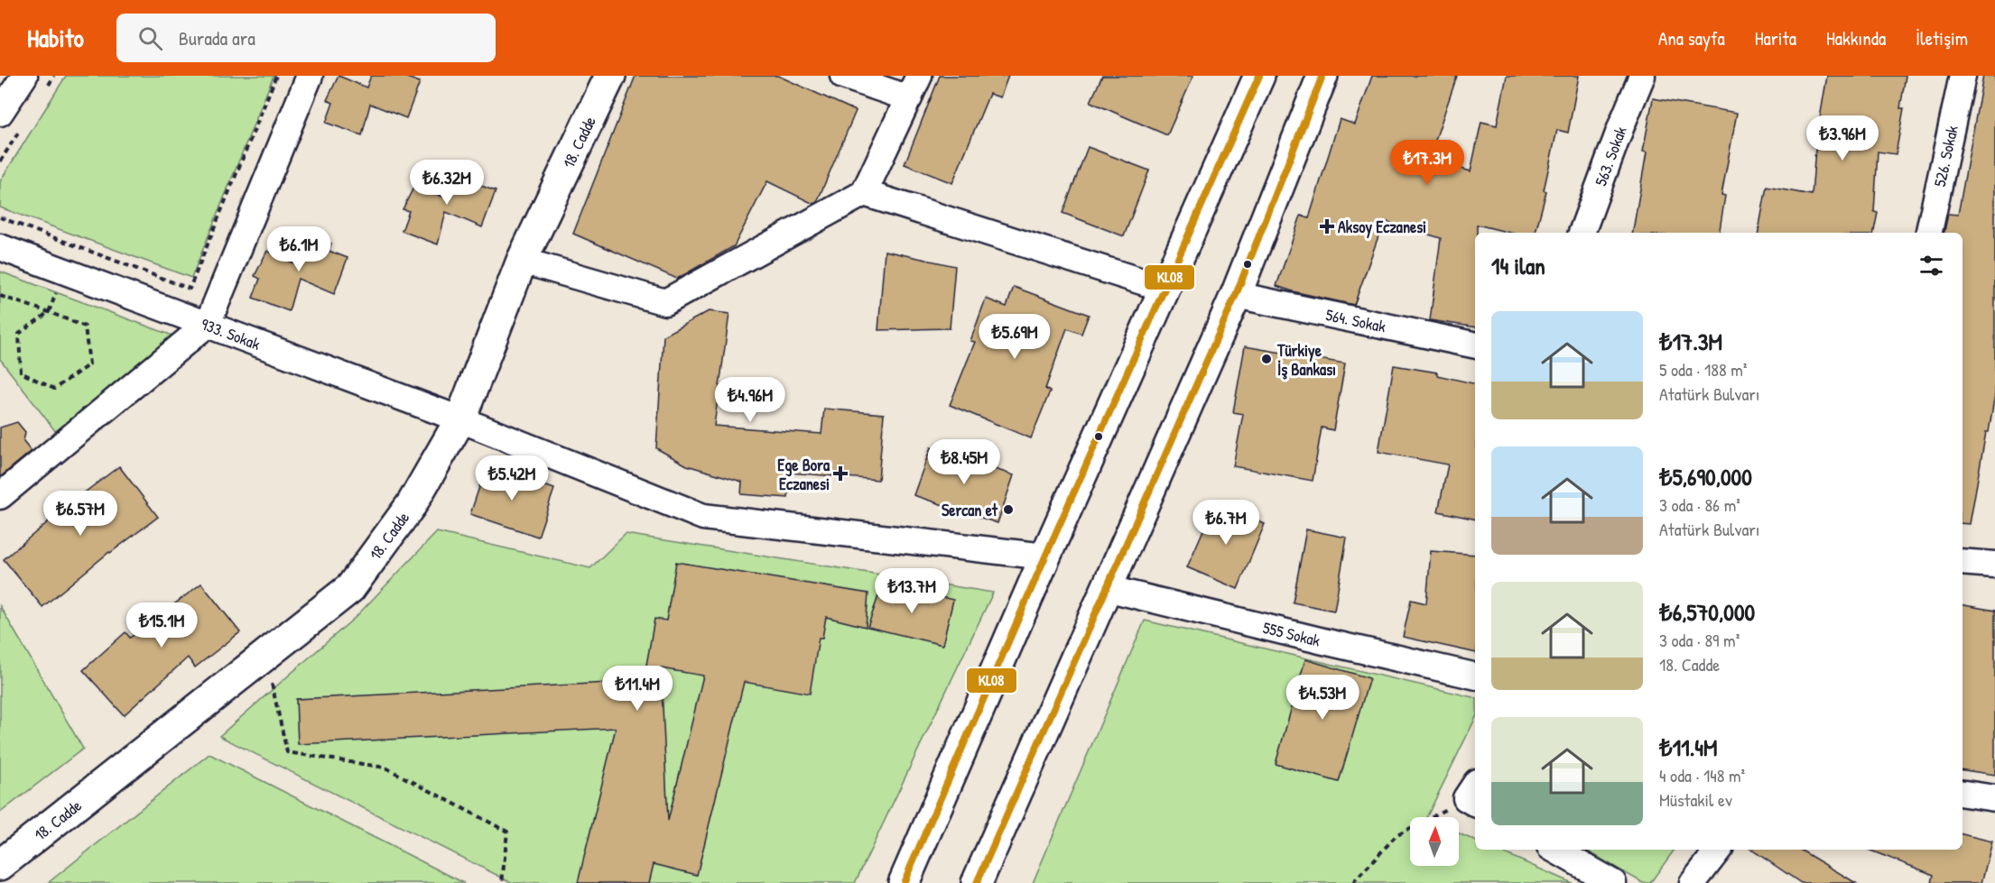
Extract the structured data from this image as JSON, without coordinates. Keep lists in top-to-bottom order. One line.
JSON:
{"streets":{"main road":["18. Cadde"],"street":["563. Sokak","526. Sokak","564. Sokak","933. Sokak","555 Sokak"]},"crossings":[["18. Cadde","933. Sokak"]],"places":{"health":["Aksoy Eczanesi","Ege Bora Eczanesi"],"other":["Türkiye İş Bankası","Sercan et"]},"lines":["transit line KL08"],"north":"top","page":{"header":"Habito","search":"Burada ara","nav":["Ana sayfa","Harita","Hakkında","İletişim"],"price":["₺3.96M","₺17.3M","₺6.32M","₺6.1M","₺5.69M","₺4.96M","₺8.45M","₺5.42M","₺6.57M","₺6.7M","₺13.7M","₺15.1M","₺11.4M","₺4.53M"],"heading":"14 ilan","list":[{"name":"₺17.3M","note":"5 oda · 188 m² · Atatürk Bulvarı"},{"name":"₺5,690,000","note":"3 oda · 86 m² · Atatürk Bulvarı"},{"name":"₺6,570,000","note":"3 oda · 89 m² · 18. Cadde"},{"name":"₺11.4M","note":"4 oda · 148 m² · Müstakil ev"}]}}
